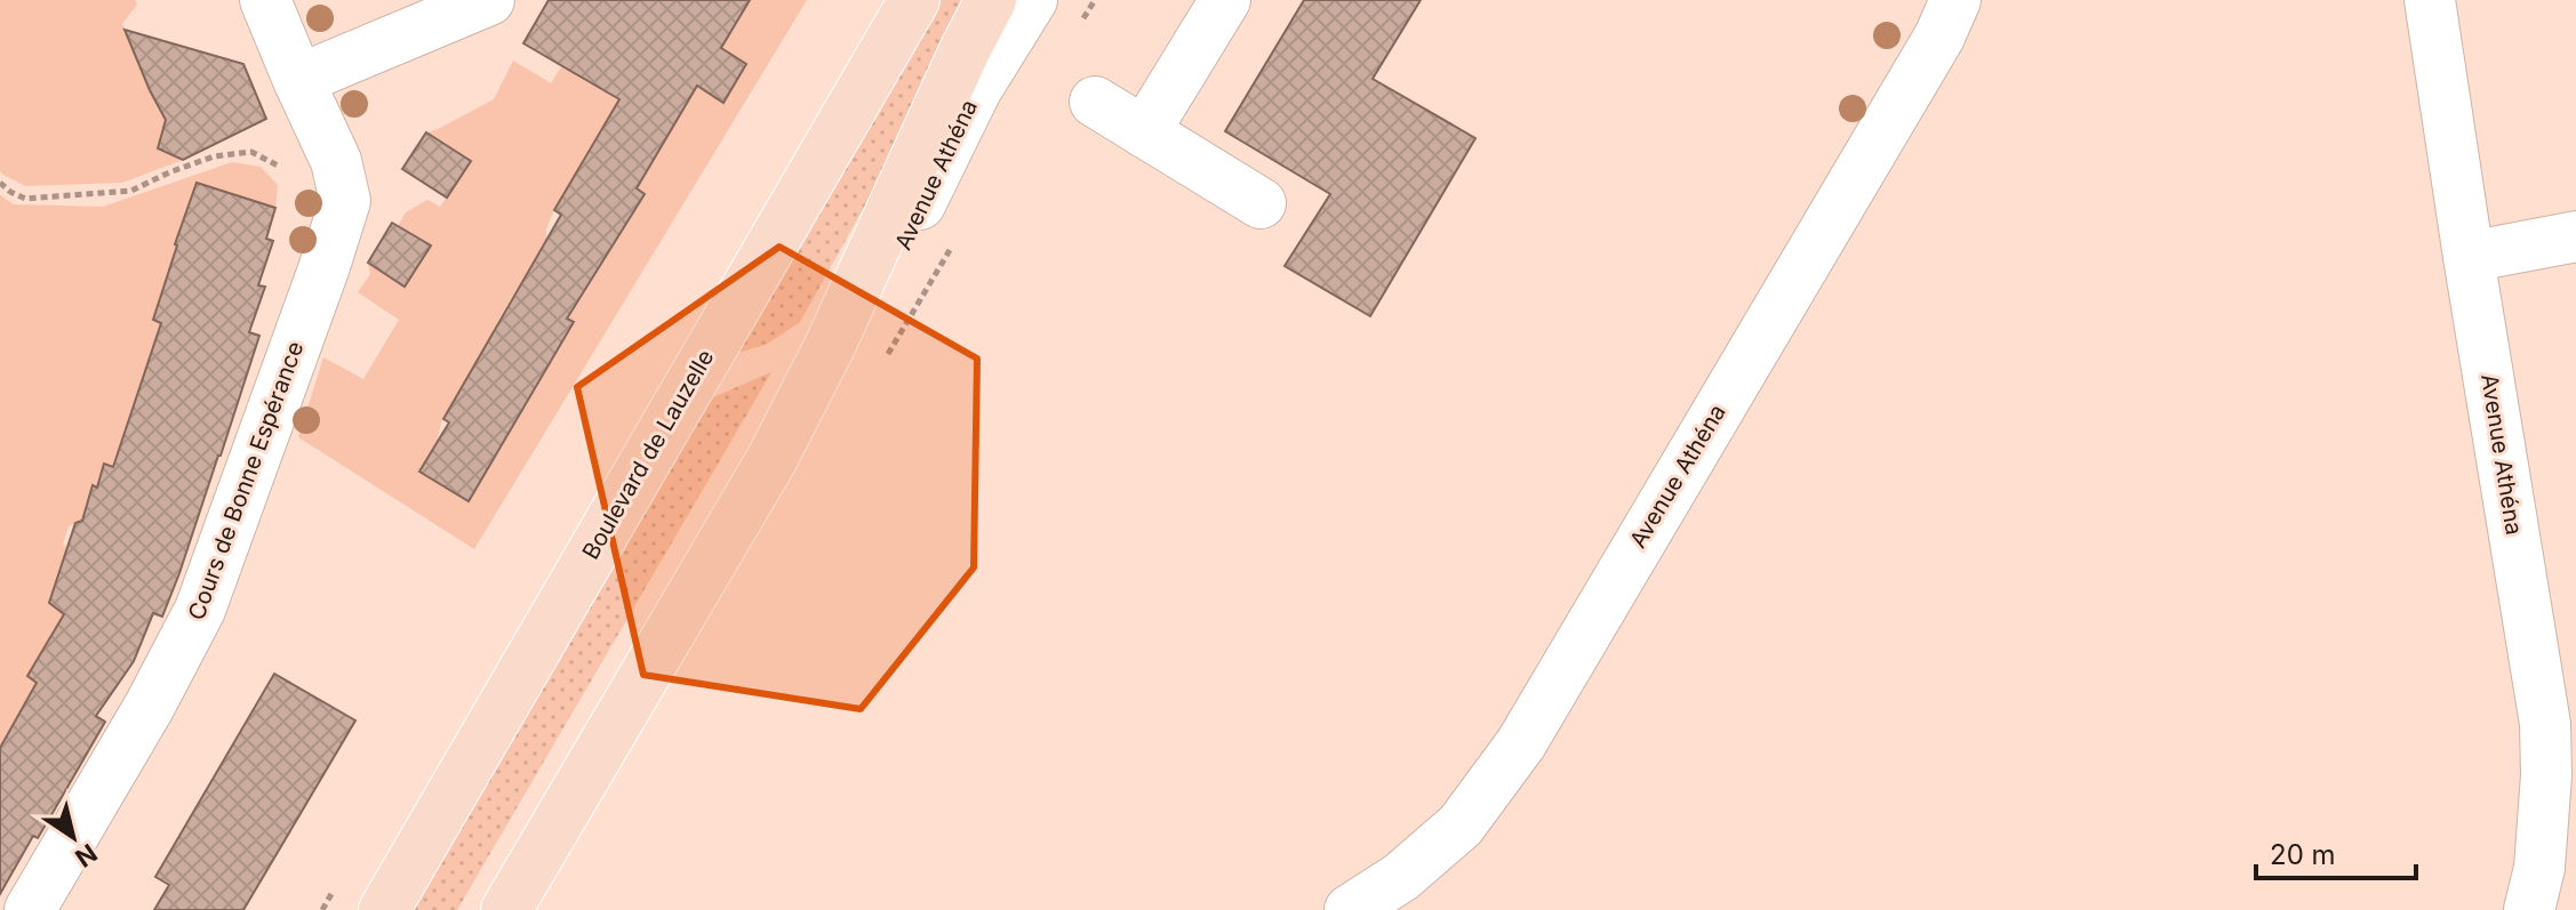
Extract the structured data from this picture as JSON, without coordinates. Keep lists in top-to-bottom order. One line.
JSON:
{"streets":{"main road":["Boulevard de Lauzelle"],"street":["Avenue Athéna","Cours de Bonne Espérance"]},"scale_bar":"20 m","north":"bottom right"}
